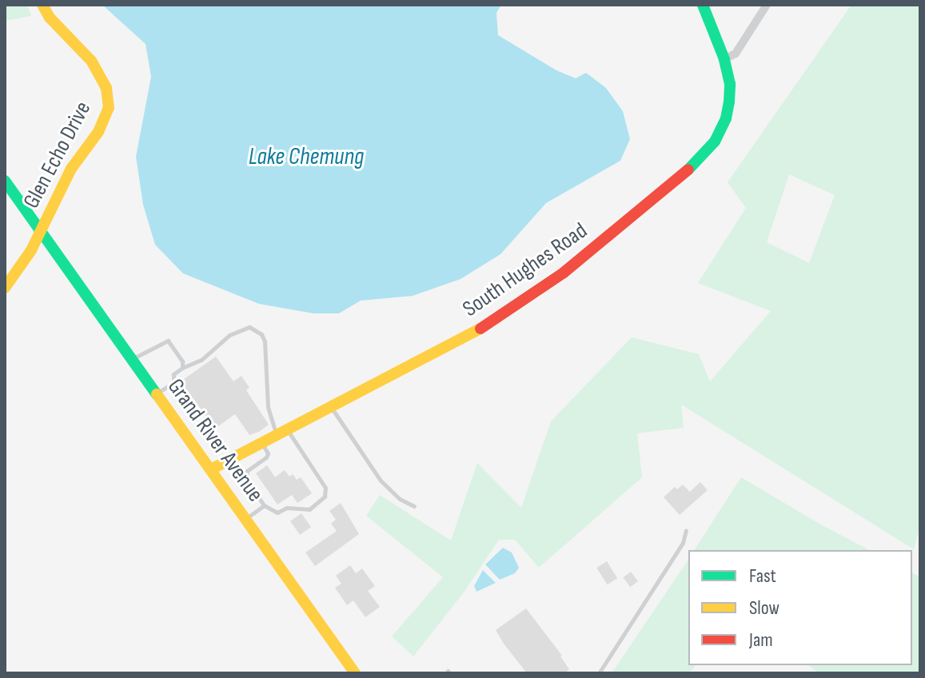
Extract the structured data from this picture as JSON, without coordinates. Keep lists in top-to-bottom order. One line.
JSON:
{"streets":{"street":["Glen Echo Drive","South Hughes Road","Grand River Avenue"]},"crossings":[["Glen Echo Drive","Grand River Avenue"],["South Hughes Road","Grand River Avenue"]],"water":["Lake Chemung"],"legend":["Fast","Slow","Jam"]}
